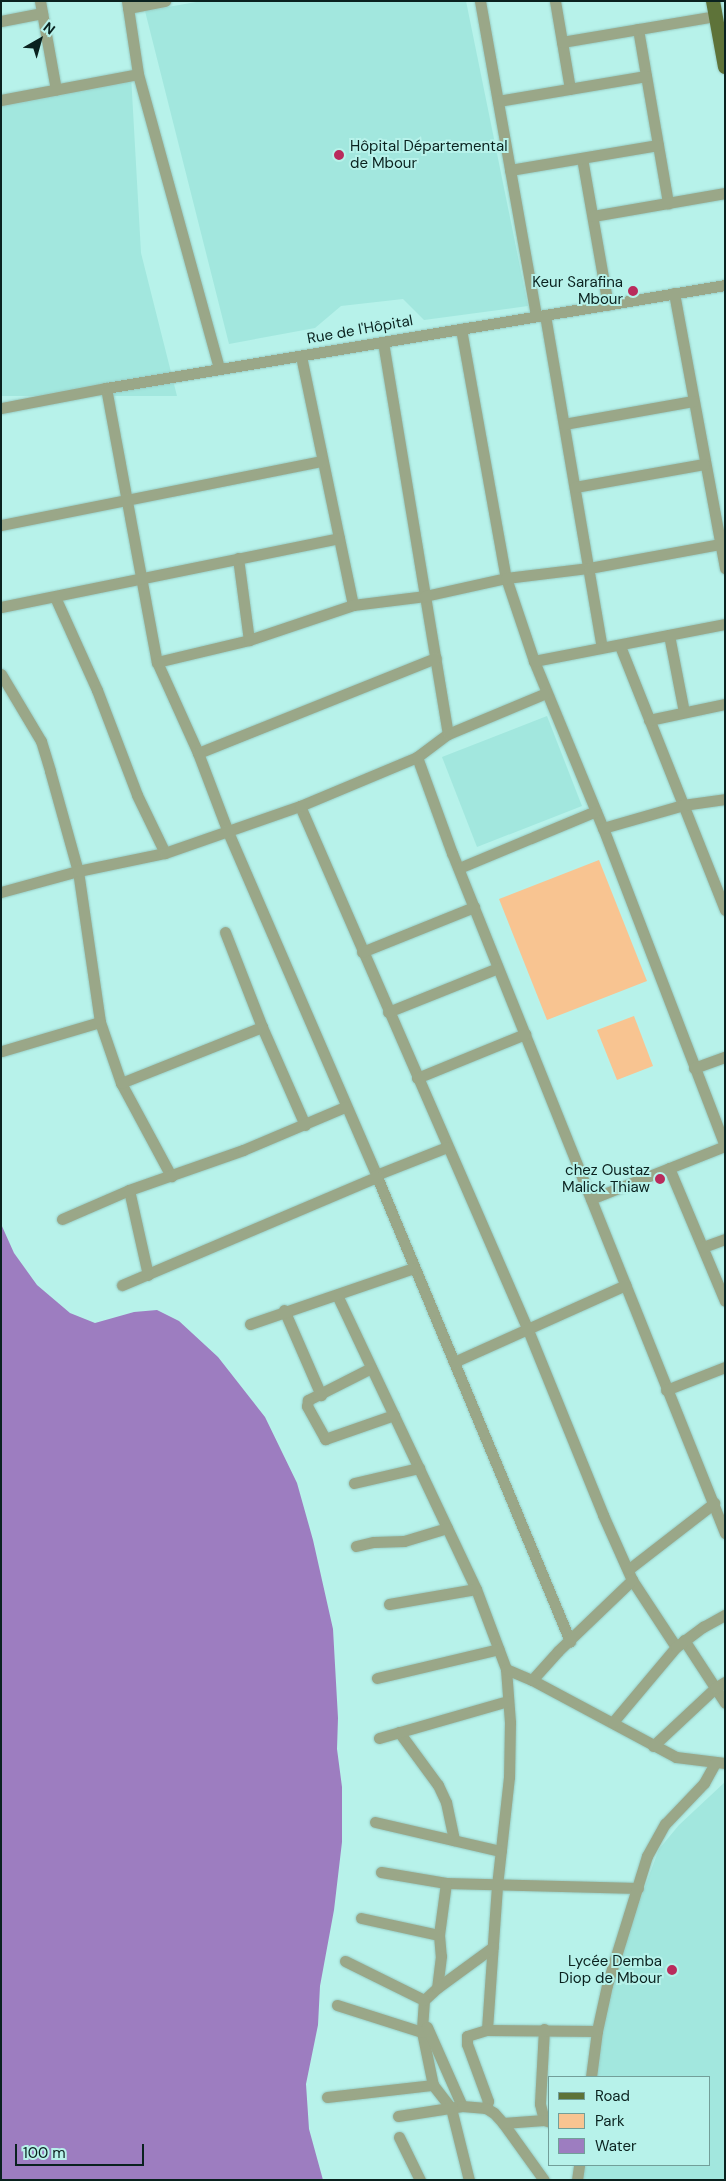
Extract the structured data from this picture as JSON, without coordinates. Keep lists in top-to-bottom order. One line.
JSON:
{"streets":{"street":["Rue de l'Hôpital"]},"places":["Hôpital Départemental de Mbour","Keur Sarafina Mbour","chez Oustaz Malick Thiaw","Lycée Demba Diop de Mbour"],"legend":["Road","Park","Water"],"scale_bar":"100 m","north":"top right"}
